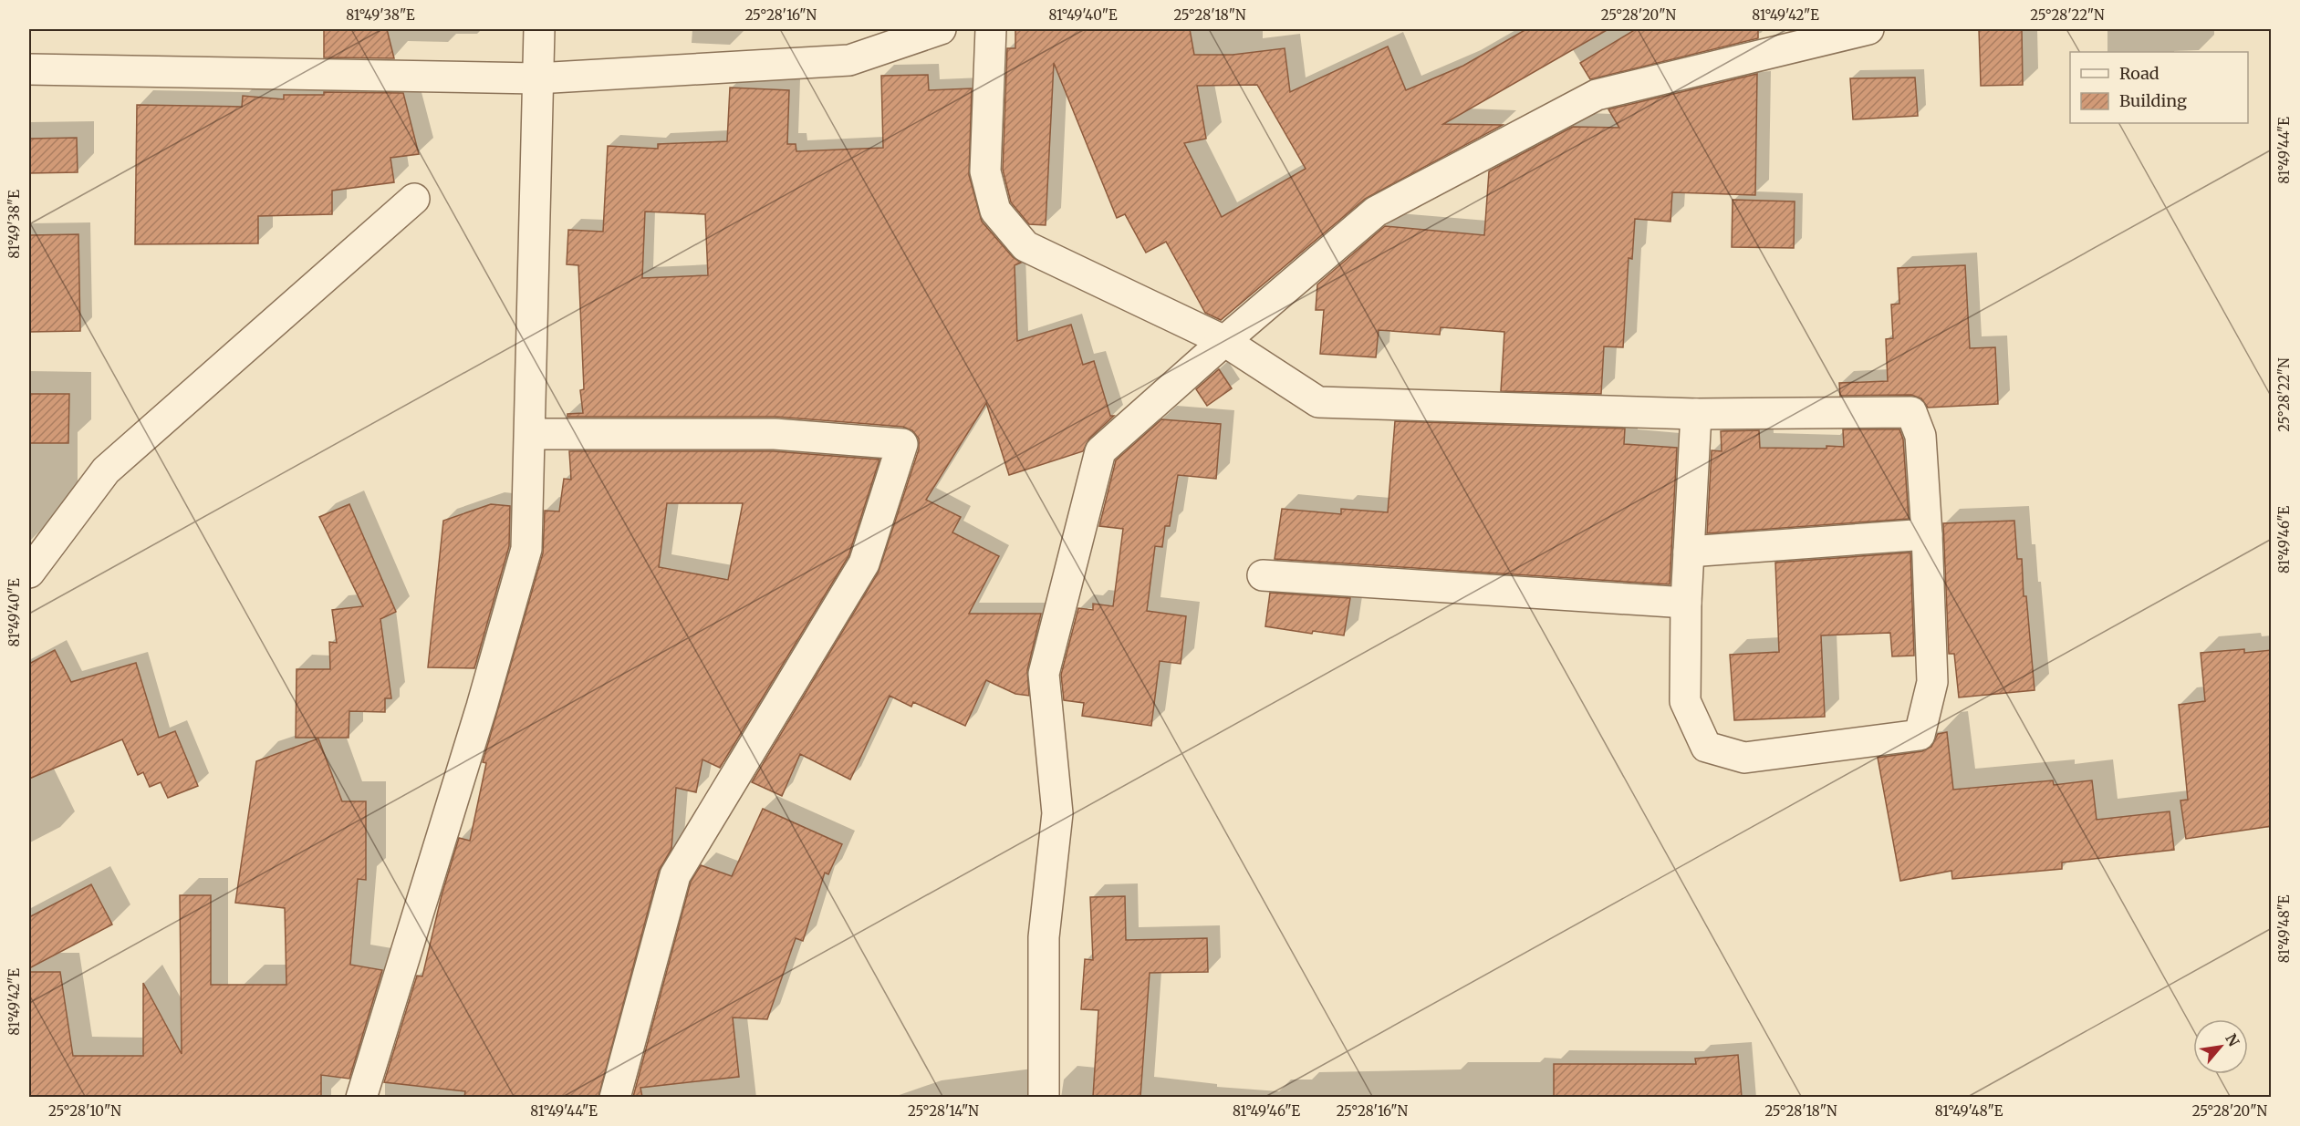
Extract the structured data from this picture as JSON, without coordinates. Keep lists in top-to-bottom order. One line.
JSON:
{"legend":["Road","Building"],"north":"top right","coordinates":["81°49'38\"E","25°28'16\"N","81°49'40\"E","25°28'18\"N","25°28'20\"N","81°49'42\"E","25°28'22\"N","81°49'44\"E","81°49'46\"E","81°49'48\"E","25°28'10\"N","25°28'14\"N"]}
